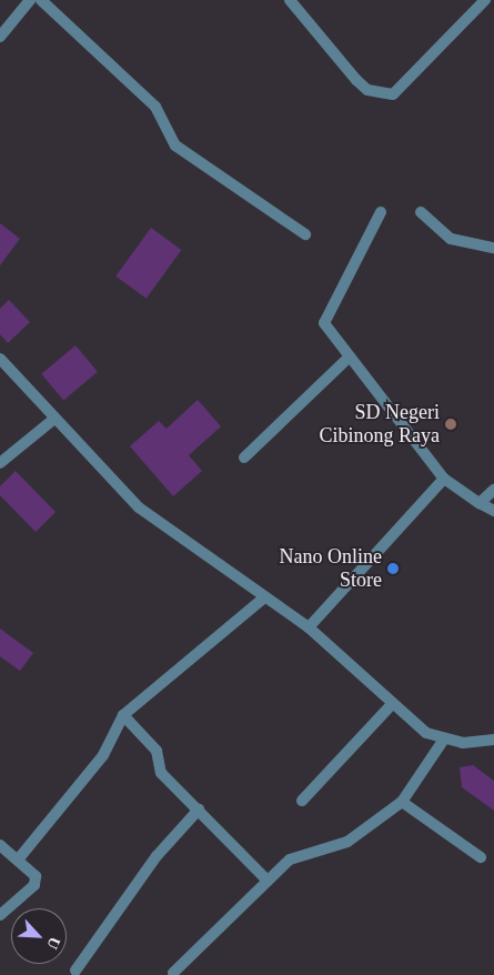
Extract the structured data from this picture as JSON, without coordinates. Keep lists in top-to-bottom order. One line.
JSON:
{"places":["SD Negeri Cibinong Raya","Nano Online Store"],"north":"bottom right"}
